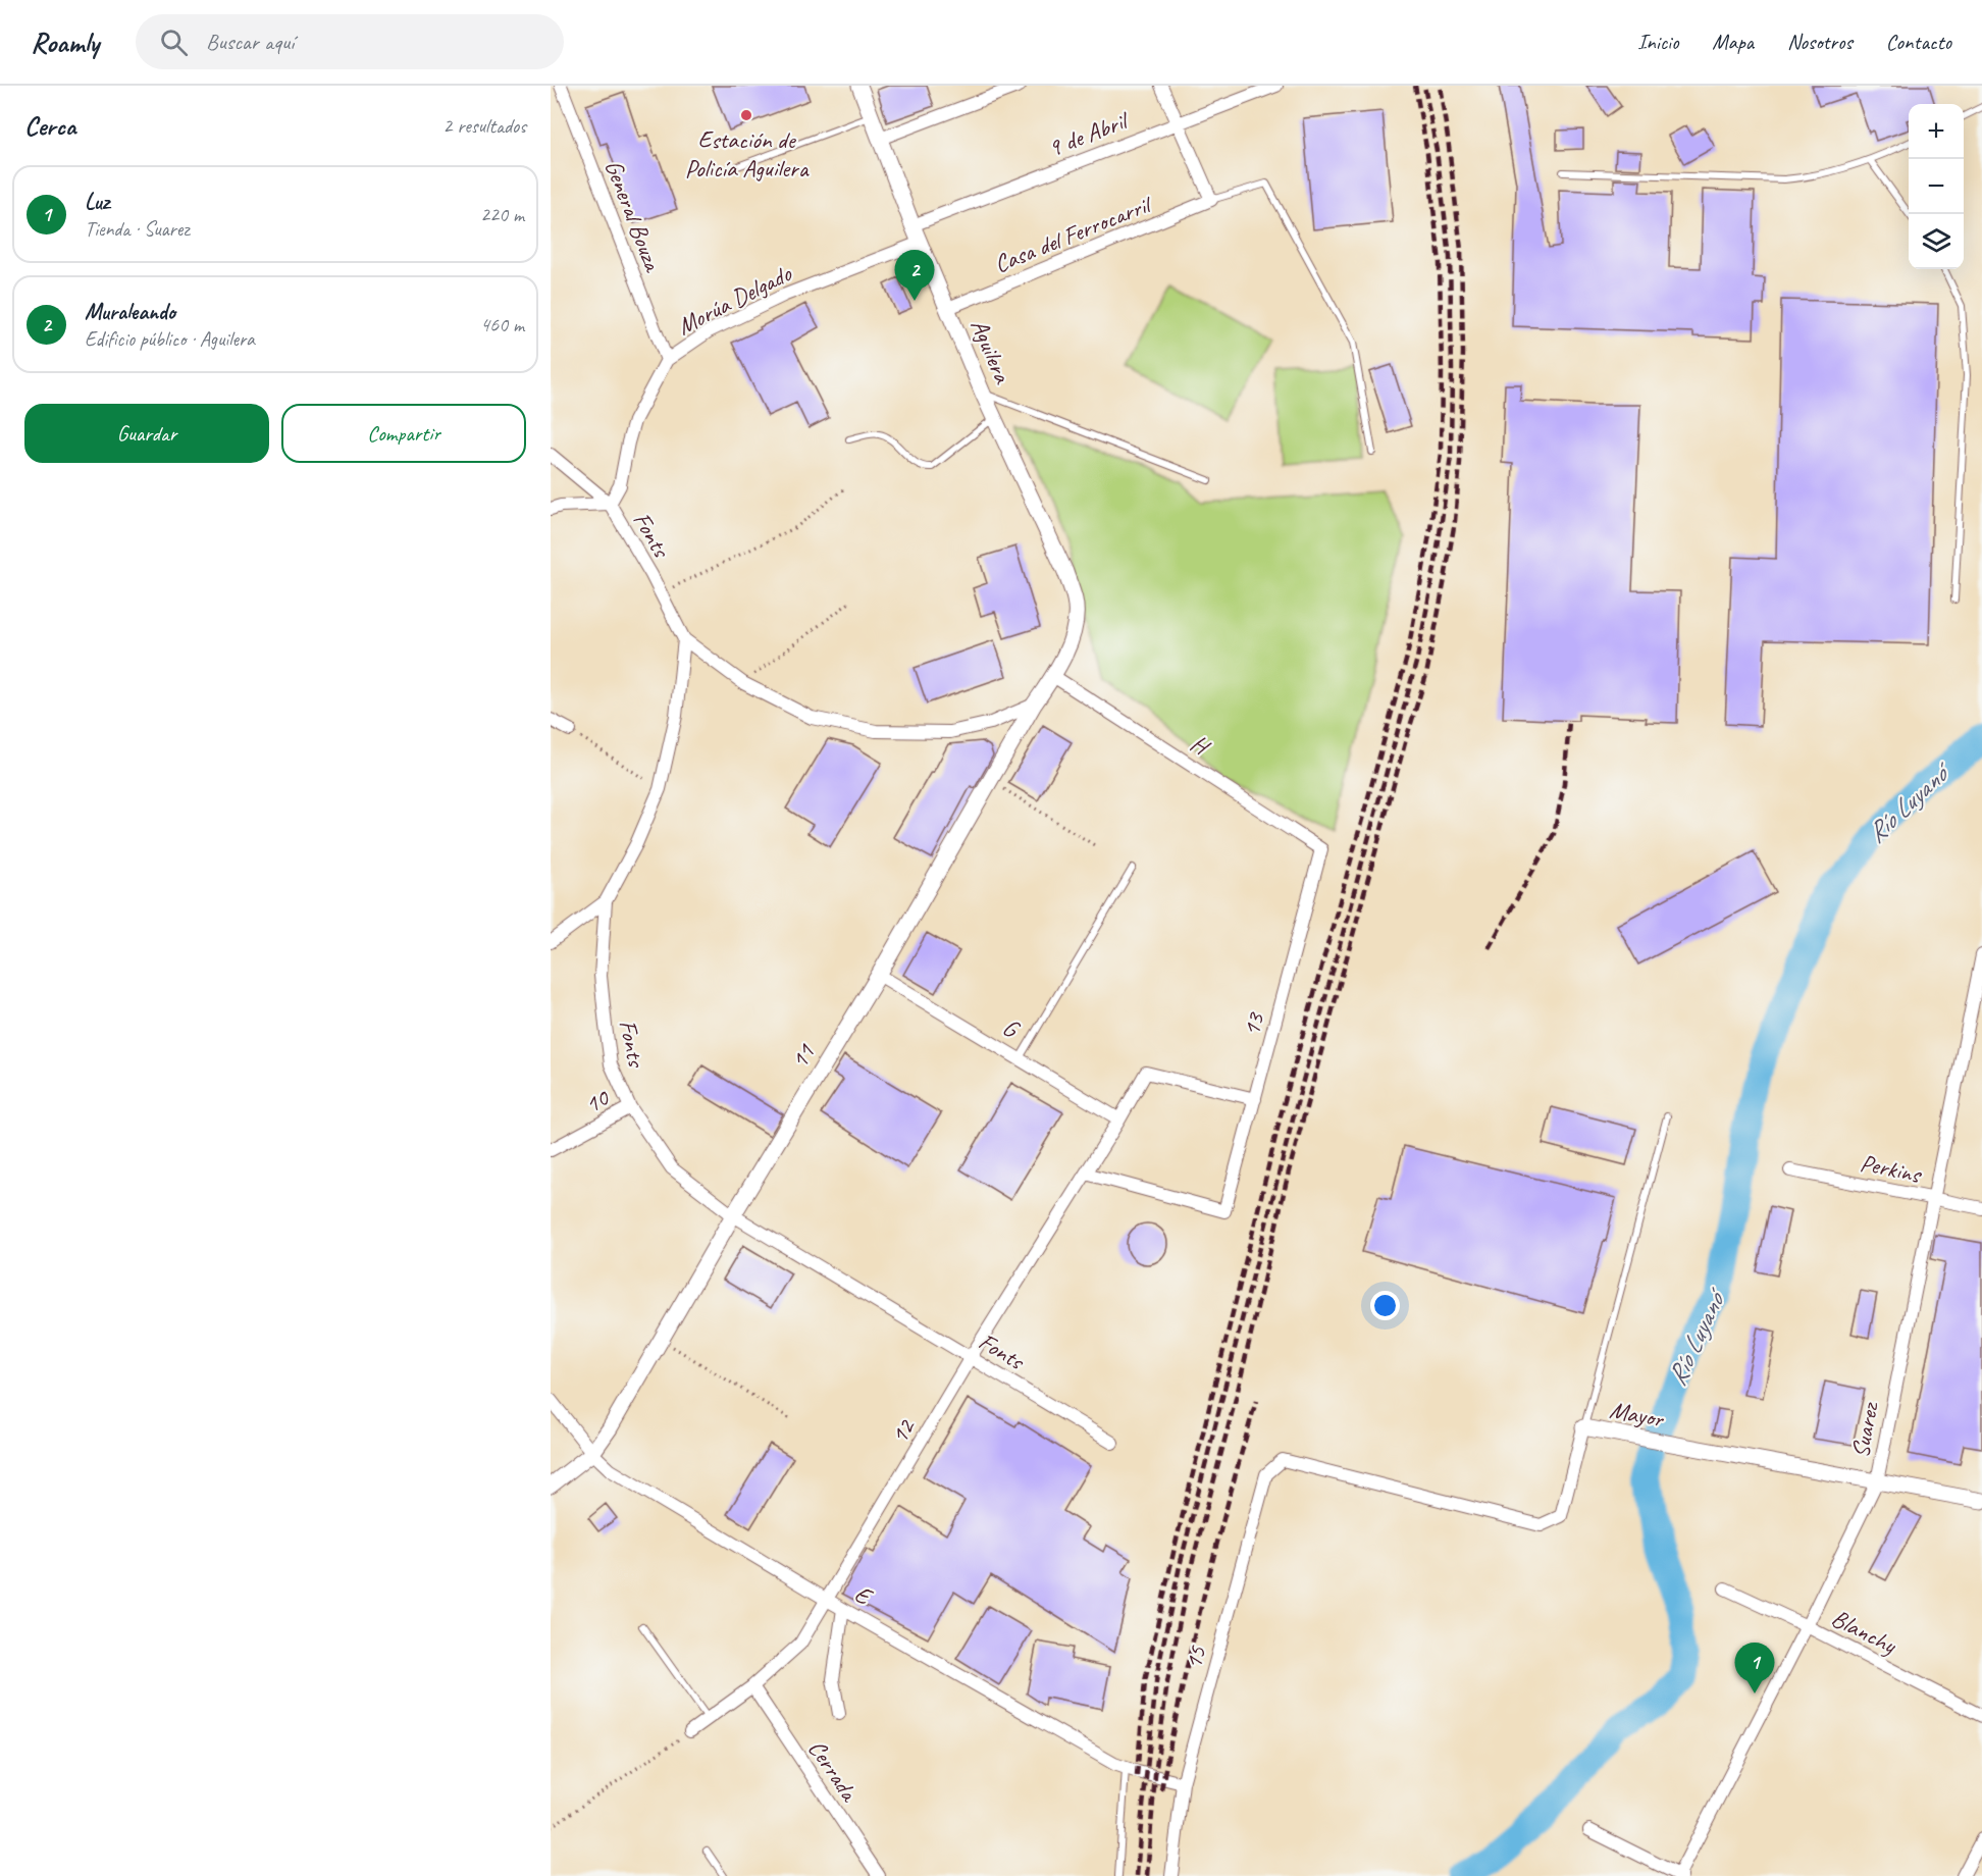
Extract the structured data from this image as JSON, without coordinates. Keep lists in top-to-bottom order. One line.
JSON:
{"streets":{"street":["9 de Abril","General Bouza","Casa del Ferrocarril","Morúa Delgado","Aguilera","Fonts","H","13","G","11","10","Perkins","Mayor","Suarez","12","E","Blanchy","15","Cerrada"]},"crossings":[["9 de Abril","Aguilera"],["General Bouza","Morúa Delgado"],["Casa del Ferrocarril","Aguilera"],["Morúa Delgado","Aguilera"],["Morúa Delgado","Fonts"],["Aguilera","11"],["Fonts","11"],["Fonts","10"],["Fonts","12"],["H","13"],["H","11"],["13","12"],["G","11"],["G","12"],["11","E"],["Perkins","Suarez"],["Mayor","Suarez"],["Mayor","15"],["Suarez","Blanchy"],["12","E"],["12","Cerrada"],["E","15"]],"water":["Río Luyanó"],"places":["Estación de Policía Aguilera"],"page":{"header":"Roamly","search":"Buscar aquí","nav":["Inicio","Mapa","Nosotros","Contacto"],"heading":["Cerca","2 resultados"],"map_buttons":["+","−"],"list":[{"mark":"1","name":"Luz","note":"Tienda · Suarez","value":"220 m"},{"mark":"2","name":"Muraleando","note":"Edificio público · Aguilera","value":"460 m"}],"pins":["2","1"],"buttons":["Guardar","Compartir"]}}
